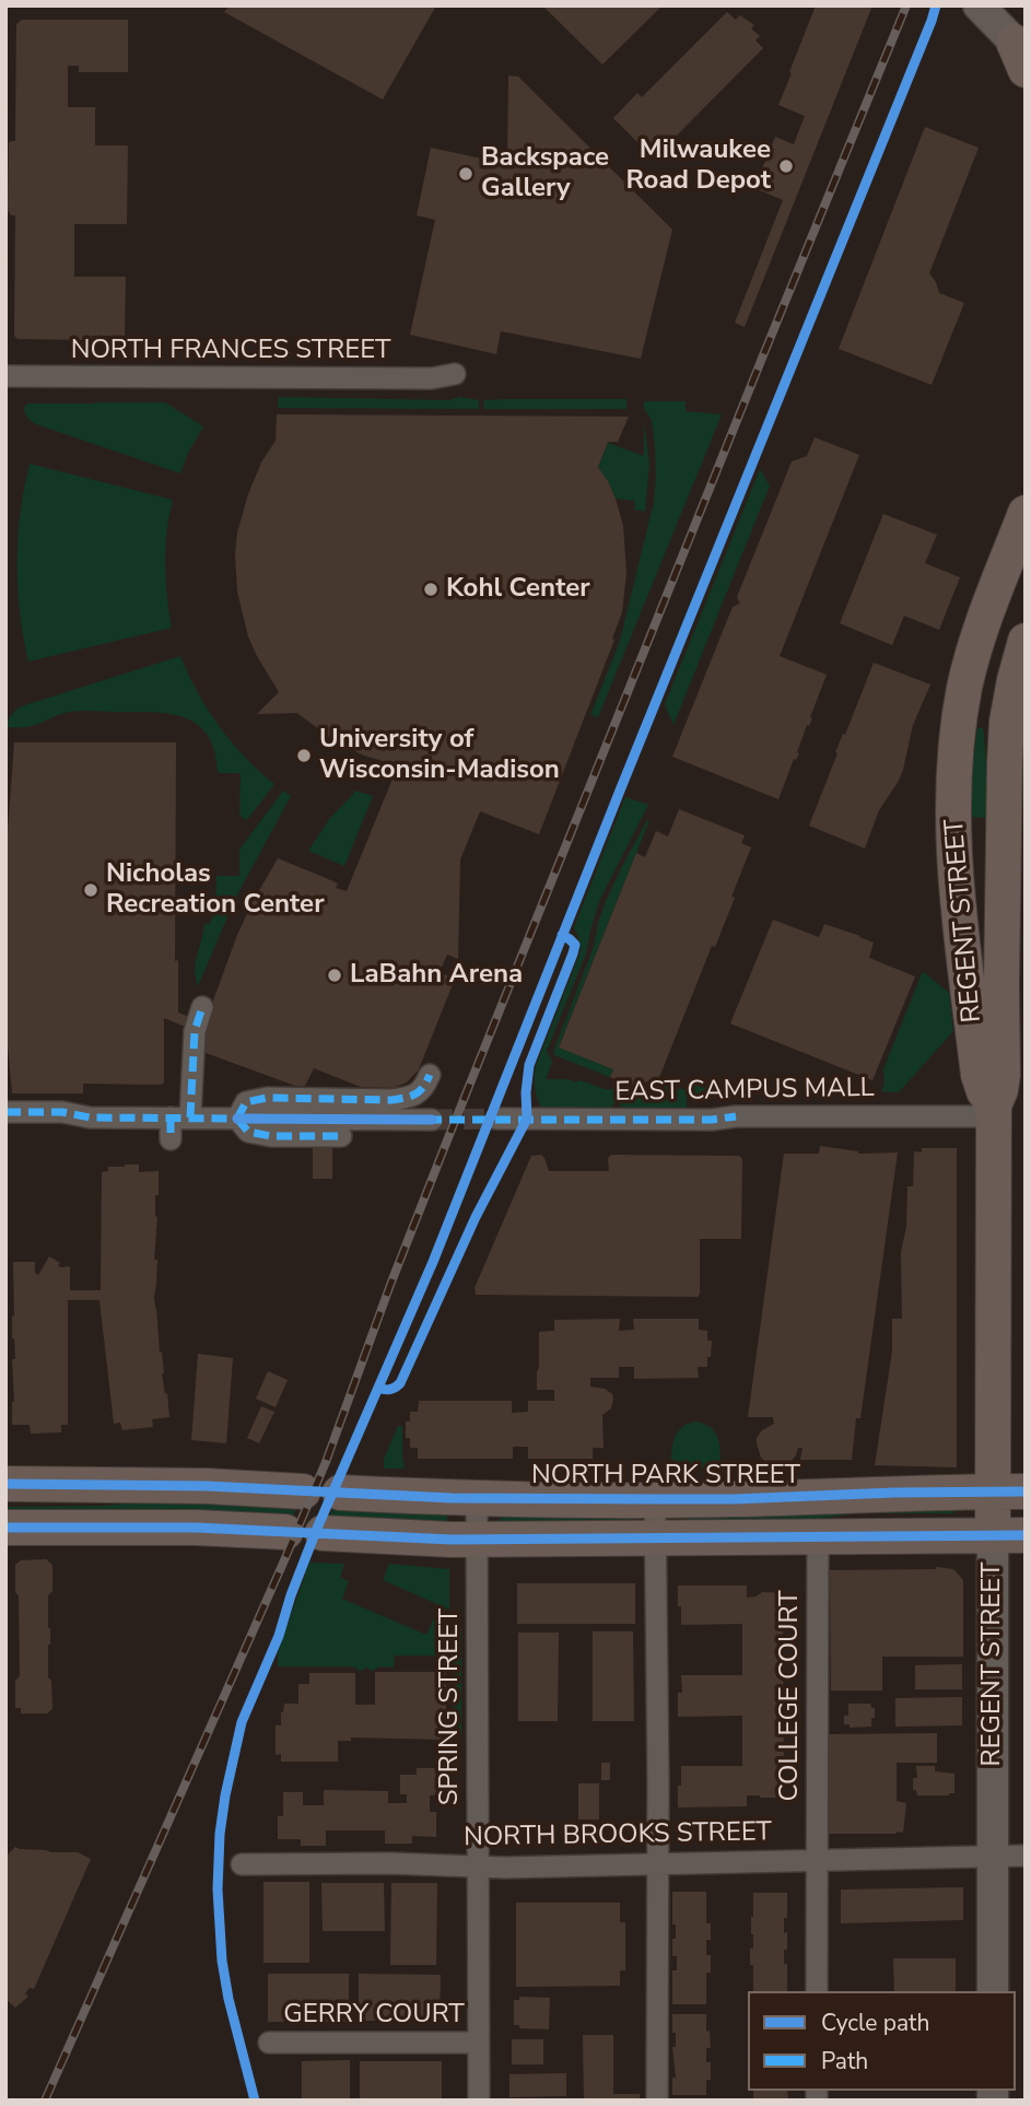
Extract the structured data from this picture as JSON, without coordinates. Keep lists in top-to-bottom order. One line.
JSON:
{"streets":{"main road":["REGENT STREET","NORTH PARK STREET"],"street":["NORTH FRANCES STREET","EAST CAMPUS MALL","COLLEGE COURT","SPRING STREET","NORTH BROOKS STREET","GERRY COURT"]},"crossings":[["REGENT STREET","EAST CAMPUS MALL"],["REGENT STREET","NORTH PARK STREET"],["REGENT STREET","NORTH BROOKS STREET"],["NORTH PARK STREET","SPRING STREET"],["COLLEGE COURT","NORTH BROOKS STREET"],["SPRING STREET","NORTH BROOKS STREET"],["SPRING STREET","GERRY COURT"]],"places":["Milwaukee Road Depot","Backspace Gallery","Kohl Center","University of Wisconsin-Madison","Nicholas Recreation Center","LaBahn Arena"],"legend":["Cycle path","Path"]}
